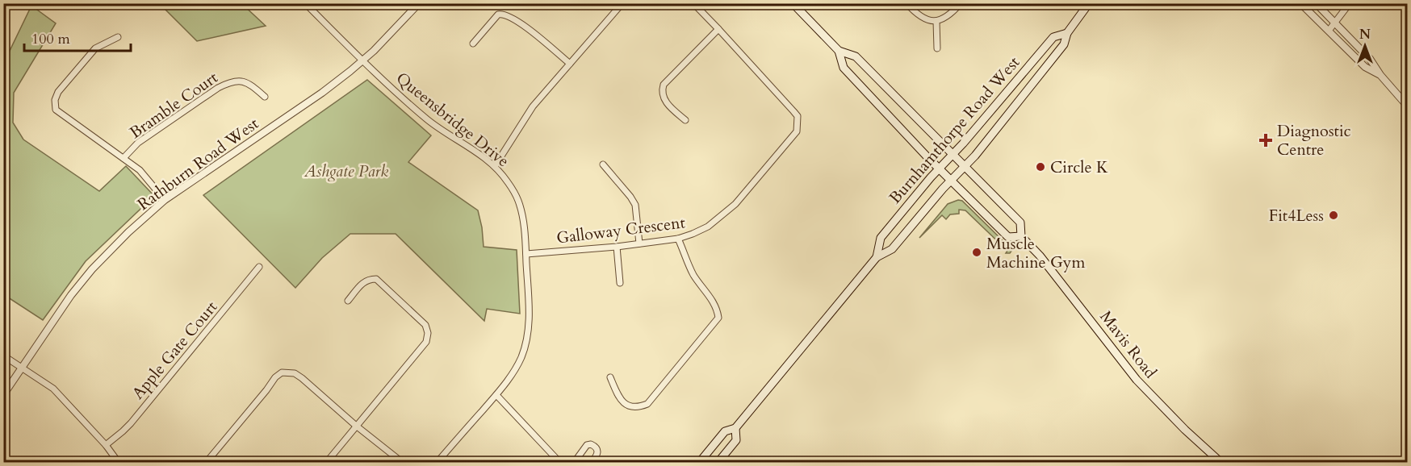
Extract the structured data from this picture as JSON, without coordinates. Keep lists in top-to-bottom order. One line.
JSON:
{"streets":{"main road":["Burnhamthorpe Road West","Mavis Road"],"street":["Bramble Court","Queensbridge Drive","Rathburn Road West","Galloway Crescent","Apple Gate Court"]},"crossings":[["Queensbridge Drive","Rathburn Road West"],["Queensbridge Drive","Galloway Crescent"],["Burnhamthorpe Road West","Mavis Road"]],"parks":["Ashgate Park"],"places":{"health":["Diagnostic Centre"],"other":["Circle K","Fit4Less","Muscle Machine Gym"]},"scale_bar":"100 m","north":"top"}
